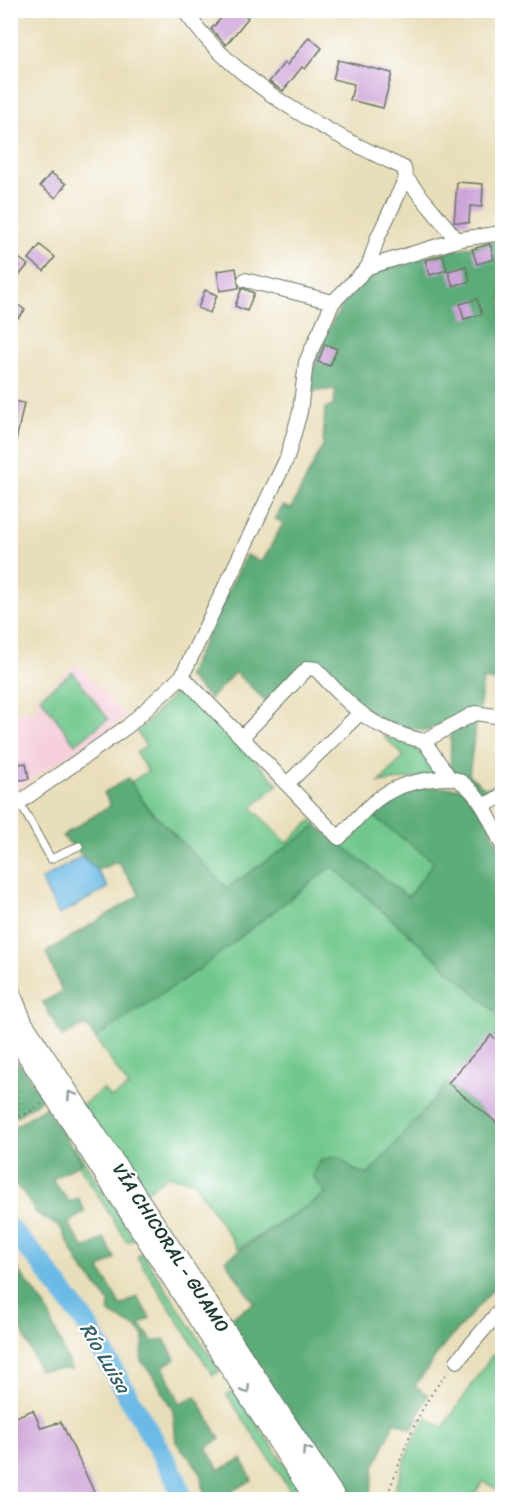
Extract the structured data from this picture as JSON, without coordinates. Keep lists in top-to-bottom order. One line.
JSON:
{"streets":{"street":["VÍA CHICORAL - GUAMO"]},"water":["Río Luisa"]}
